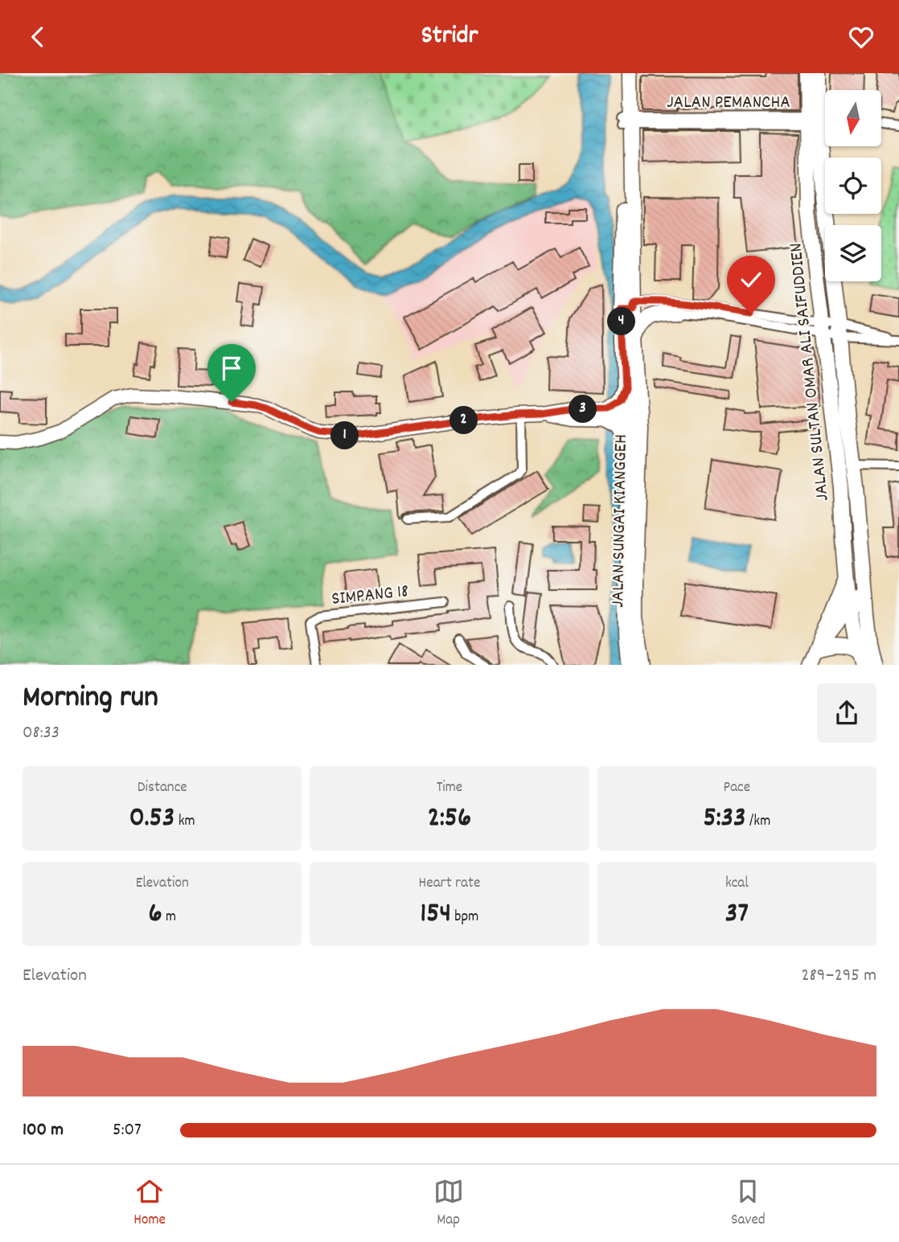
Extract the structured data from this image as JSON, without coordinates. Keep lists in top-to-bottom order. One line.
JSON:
{"streets":{"main road":["JALAN SULTAN OMAR ALI SAIFUDDIEN","JALAN SUNGAI KIANGGEH"],"street":["JALAN PEMANCHA","SIMPANG 18"]},"crossings":[["JALAN PEMANCHA","JALAN SULTAN OMAR ALI SAIFUDDIEN"],["JALAN PEMANCHA","JALAN SUNGAI KIANGGEH"]],"north":"bottom","page":{"header":"Stridr","pins":["4","3","2","1"],"heading":["Morning run","08:33"],"stats":[["Distance","0.53 km"],["Time","2:56"],["Pace","5:33 /km"],["Elevation","6 m"],["Heart rate","154 bpm"],["kcal","37"]],"chart":["Elevation","289–295 m"],"list":[{"name":"100 m","note":"5:07"}],"tabs":["Home","Map","Saved"]}}
